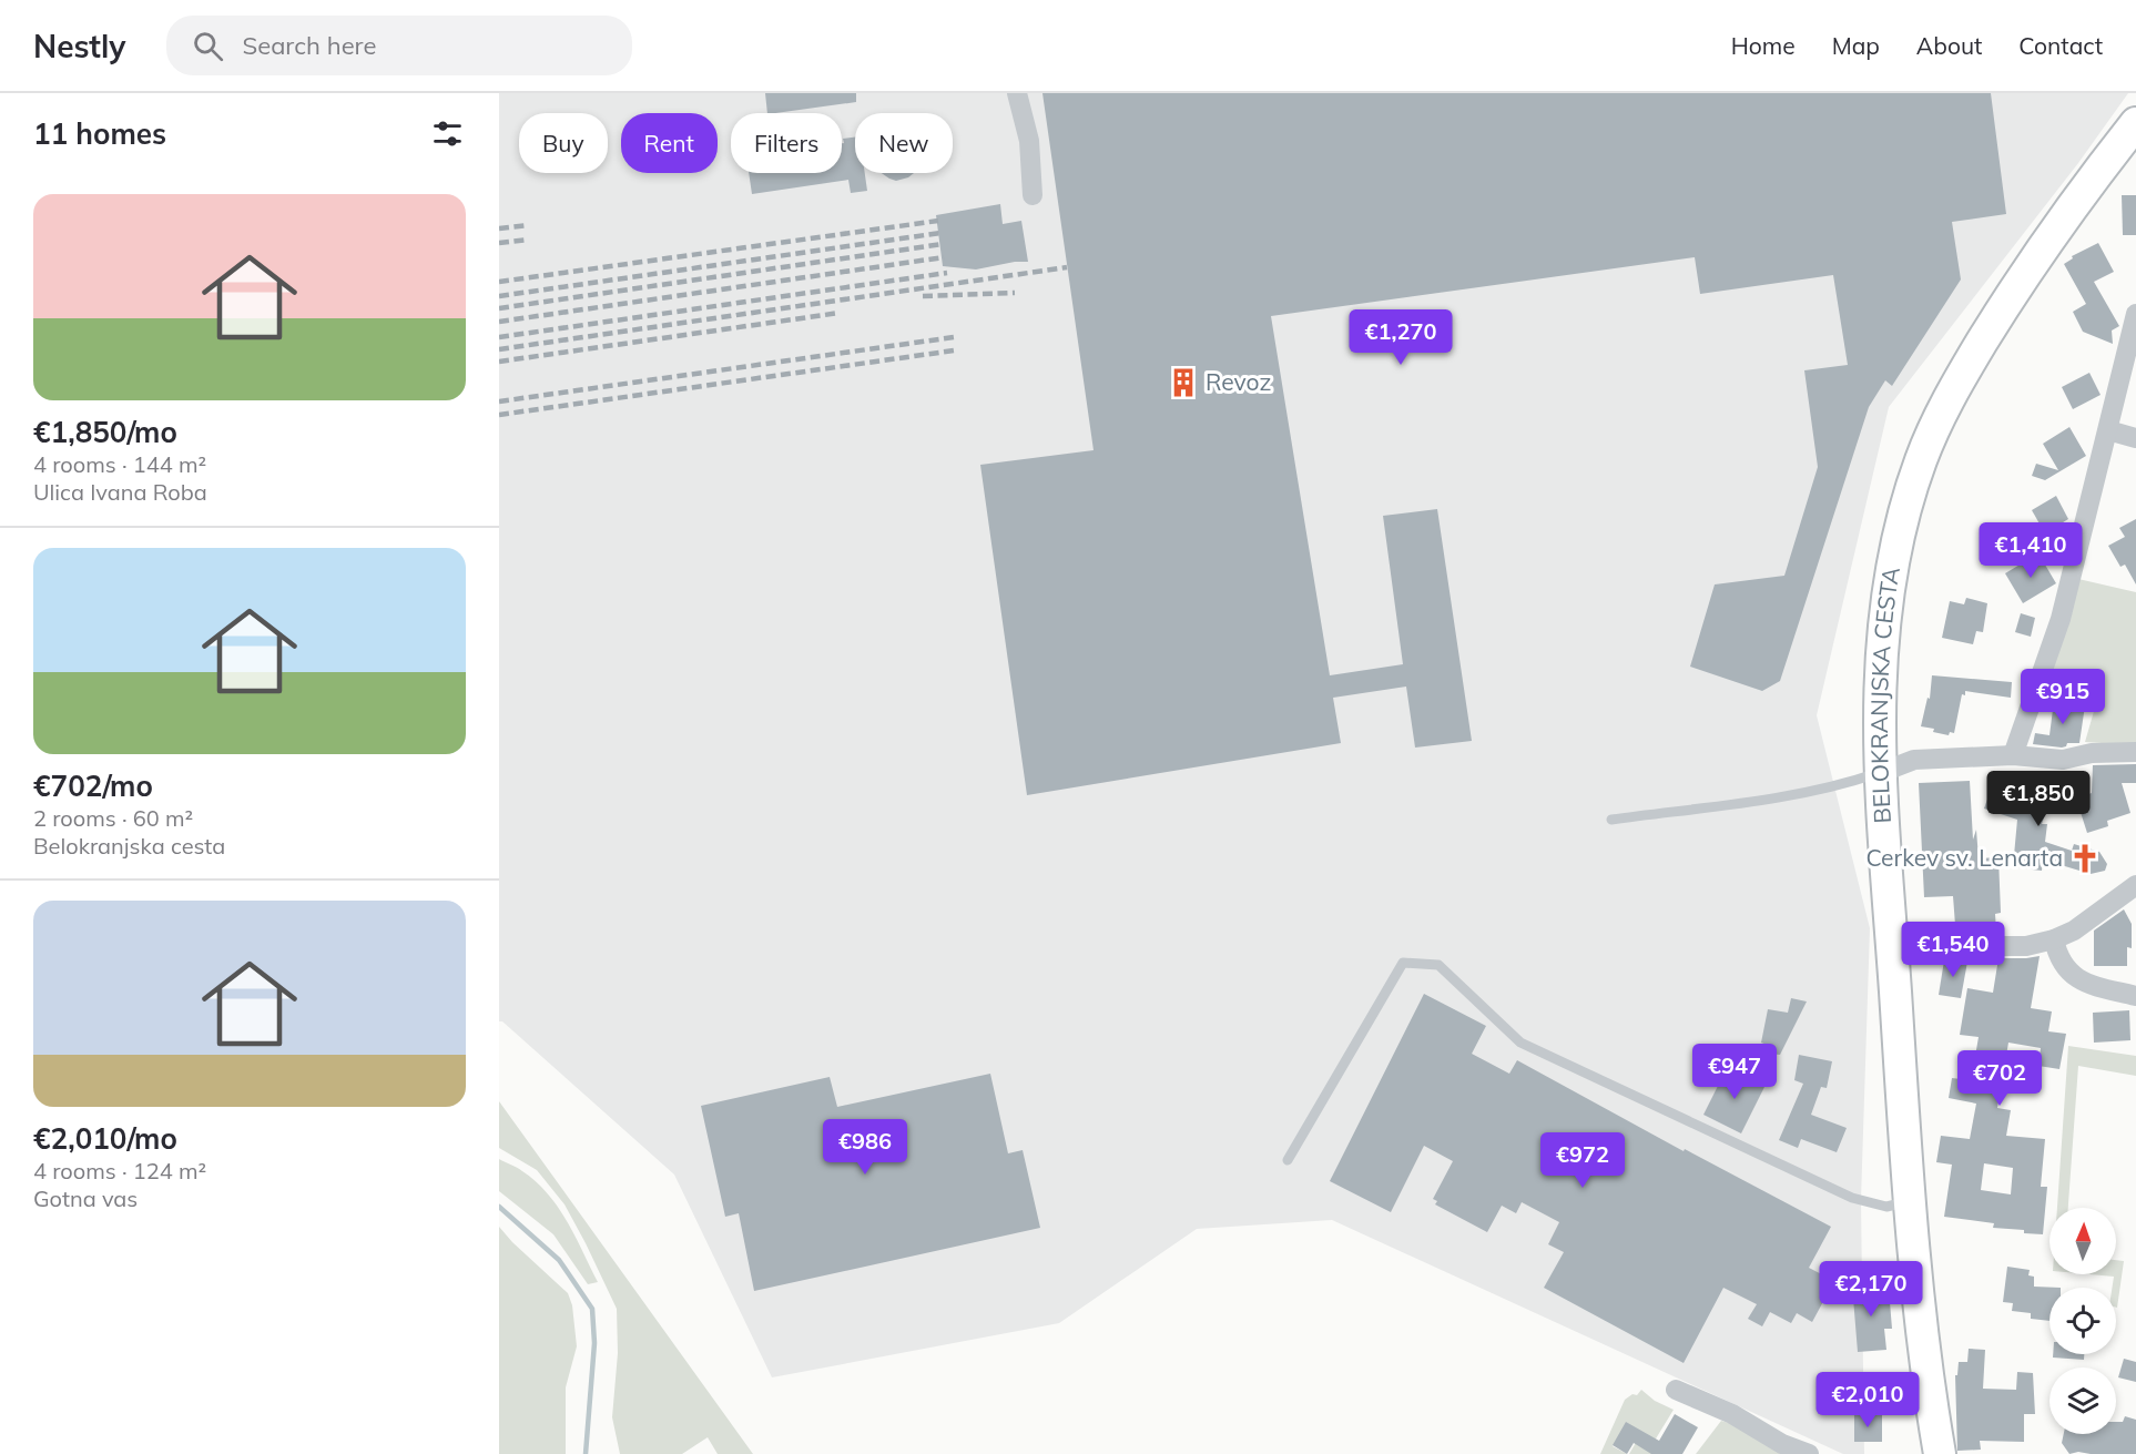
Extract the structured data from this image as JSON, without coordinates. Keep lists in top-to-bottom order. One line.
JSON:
{"streets":{"main road":["BELOKRANJSKA CESTA"]},"places":{"building":["Revoz"],"church":["Cerkev sv. Lenarta"]},"north":"top","page":{"header":"Nestly","search":"Search here","nav":["Home","Map","About","Contact"],"heading":"11 homes","chip":["Buy","Rent","Filters","New"],"list":[{"name":"€1,850/mo","note":"4 rooms · 144 m² · Ulica Ivana Roba"},{"name":"€702/mo","note":"2 rooms · 60 m² · Belokranjska cesta"},{"name":"€2,010/mo","note":"4 rooms · 124 m² · Gotna vas"}],"price":["€1,270","€1,410","€915","€1,850","€1,540","€947","€702","€986","€972","€2,170","€2,010"]}}
